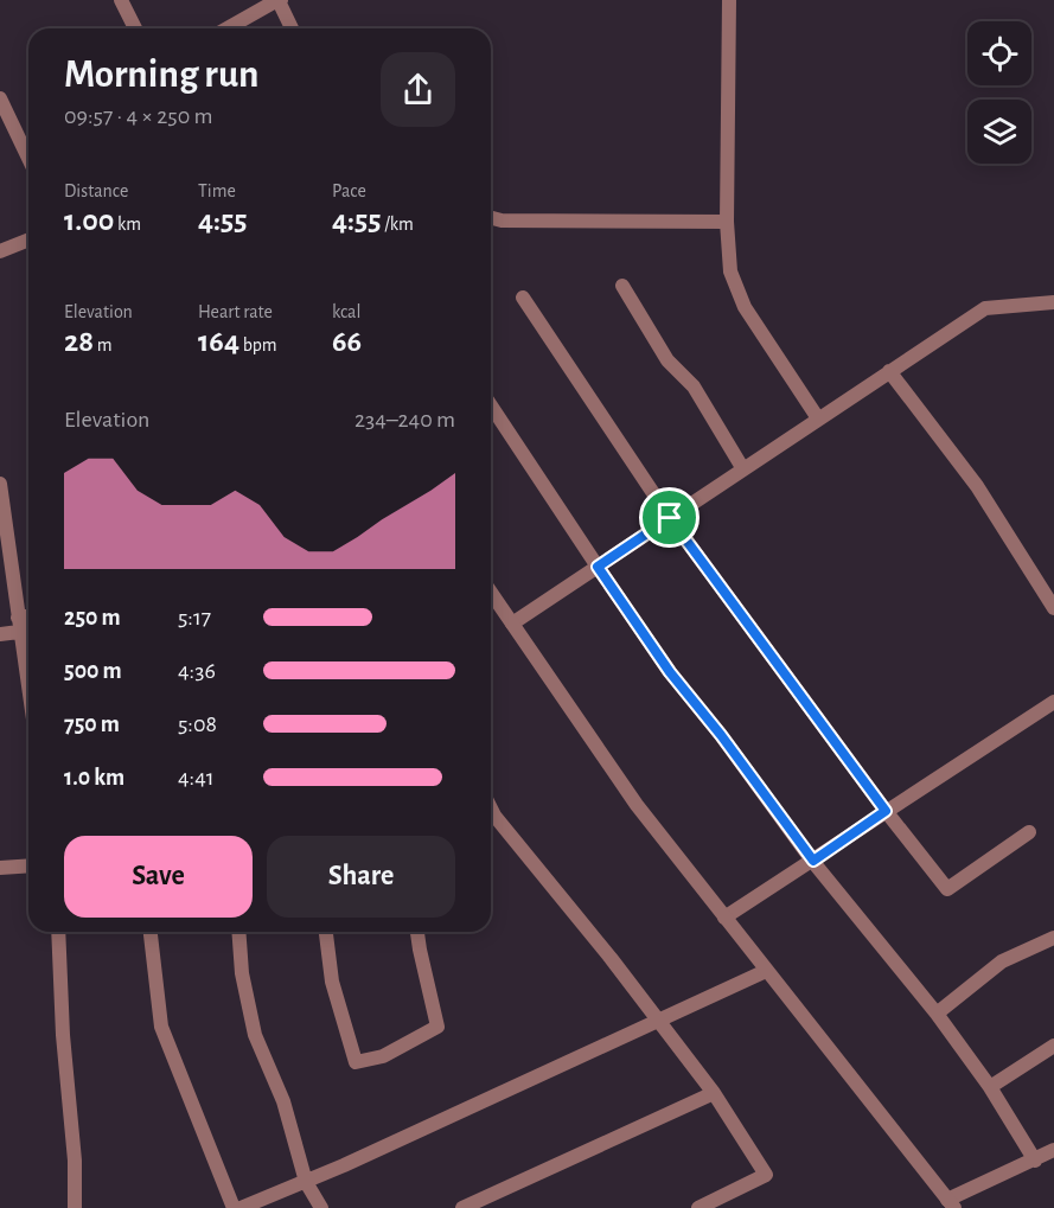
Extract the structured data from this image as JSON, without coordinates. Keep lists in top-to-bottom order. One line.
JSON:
{"page":{"heading":["Morning run","09:57 · 4 × 250 m"],"stats":[["Distance","1.00 km"],["Time","4:55"],["Pace","4:55 /km"],["Elevation","28 m"],["Heart rate","164 bpm"],["kcal","66"]],"chart":["Elevation","234–240 m"],"list":[{"name":"250 m","note":"5:17"},{"name":"500 m","note":"4:36"},{"name":"750 m","note":"5:08"},{"name":"1.0 km","note":"4:41"}],"buttons":["Save","Share"]}}
